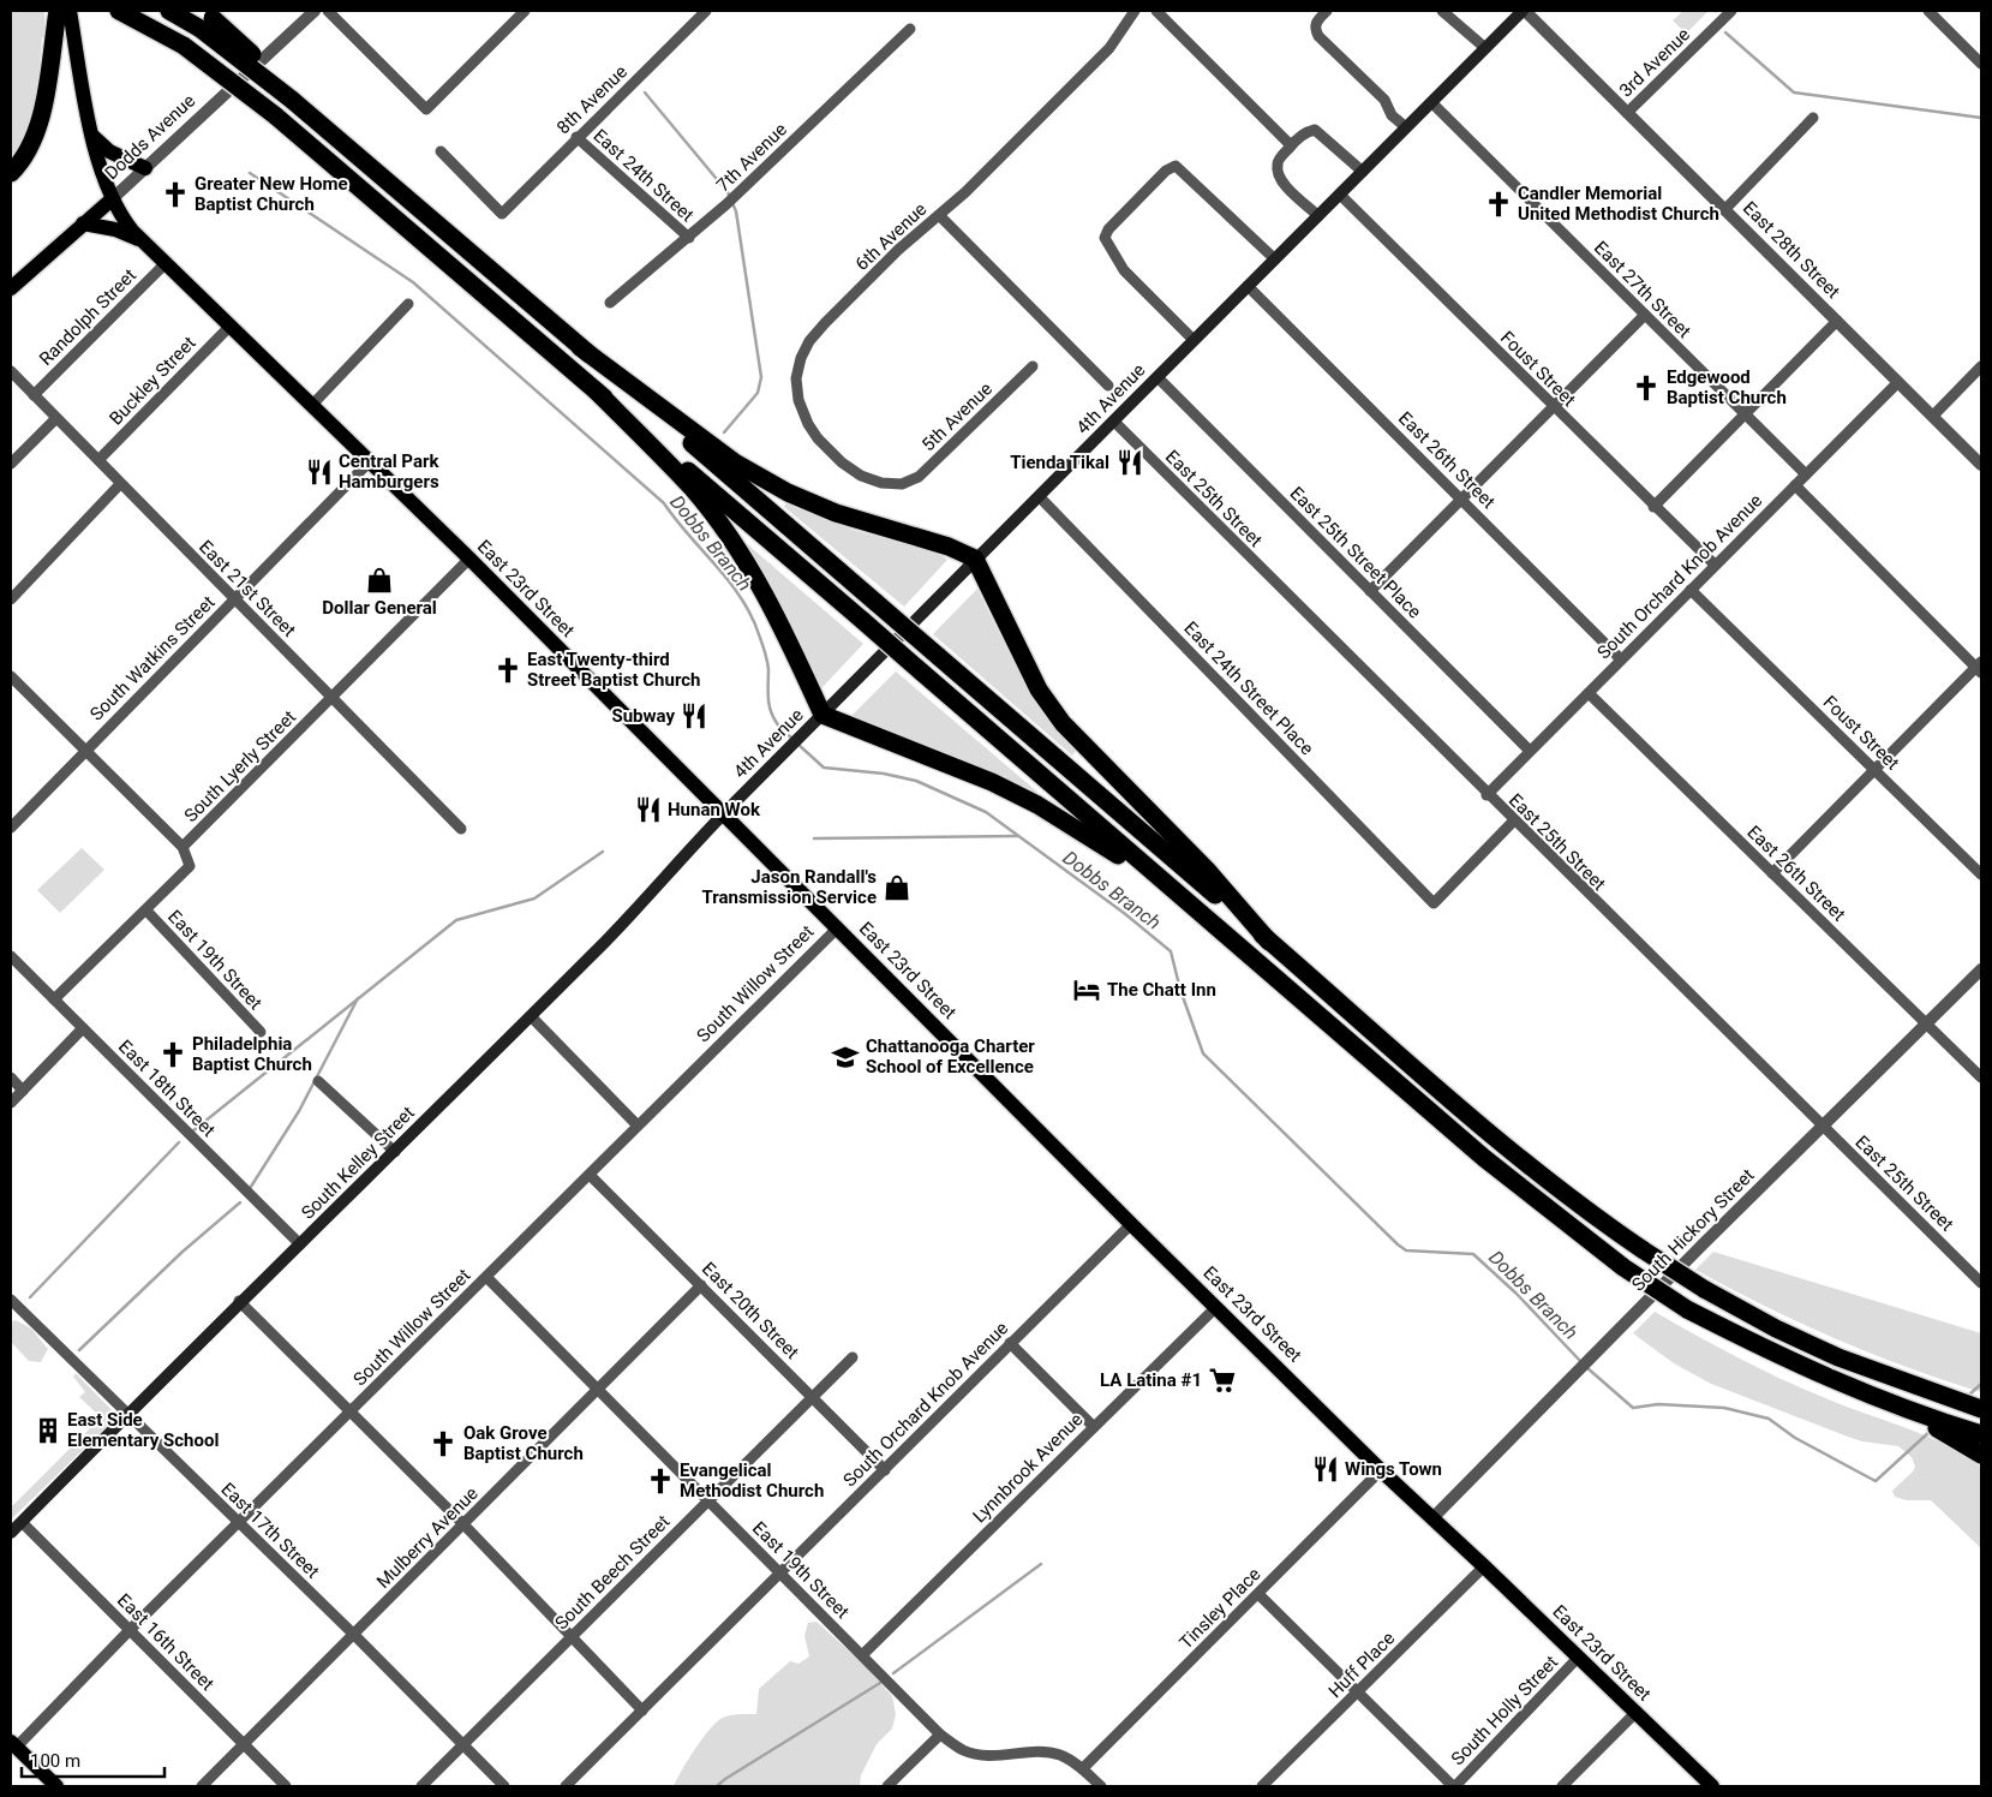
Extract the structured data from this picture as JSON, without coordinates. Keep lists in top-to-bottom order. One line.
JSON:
{"streets":{"main road":["Dodds Avenue","4th Avenue","East 23rd Street","South Kelley Street"],"street":["3rd Avenue","8th Avenue","7th Avenue","East 24th Street","6th Avenue","East 28th Street","East 27th Street","Randolph Street","Foust Street","Buckley Street","5th Avenue","East 26th Street","East 25th Street","East 25th Street Place","South Orchard Knob Avenue","East 21st Street","South Watkins Street","East 24th Street Place","South Lyerly Street","East 19th Street","South Willow Street","East 18th Street","South Hickory Street","East 20th Street","Lynnbrook Avenue","East 17th Street","Mulberry Avenue","South Beech Street","Tinsley Place","East 16th Street","Huff Place","South Holly Street"]},"crossings":[["3rd Avenue","East 28th Street"],["8th Avenue","East 24th Street"],["Dodds Avenue","East 23rd Street"],["7th Avenue","East 24th Street"],["6th Avenue","5th Avenue"],["East 28th Street","4th Avenue"],["East 28th Street","South Orchard Knob Avenue"],["East 27th Street","4th Avenue"],["East 27th Street","South Orchard Knob Avenue"],["Randolph Street","East 21st Street"],["Randolph Street","East 23rd Street"],["Foust Street","4th Avenue"],["Foust Street","South Orchard Knob Avenue"],["Buckley Street","East 21st Street"],["Buckley Street","East 23rd Street"],["4th Avenue","East 26th Street"],["4th Avenue","East 25th Street"],["4th Avenue","East 25th Street Place"],["4th Avenue","East 23rd Street"],["4th Avenue","East 24th Street Place"],["4th Avenue","South Kelley Street"],["East 26th Street","South Orchard Knob Avenue"],["East 26th Street","South Hickory Street"],["East 25th Street","South Orchard Knob Avenue"],["East 25th Street","East 24th Street Place"],["East 25th Street","South Hickory Street"],["East 25th Street Place","South Orchard Knob Avenue"],["South Orchard Knob Avenue","East 23rd Street"],["South Orchard Knob Avenue","East 19th Street"],["South Orchard Knob Avenue","East 20th Street"],["East 21st Street","South Watkins Street"],["East 21st Street","South Lyerly Street"],["East 23rd Street","South Watkins Street"],["East 23rd Street","South Lyerly Street"],["East 23rd Street","South Willow Street"],["East 23rd Street","South Kelley Street"],["East 23rd Street","South Hickory Street"],["East 23rd Street","Lynnbrook Avenue"],["East 23rd Street","Tinsley Place"],["East 23rd Street","Huff Place"],["East 23rd Street","South Holly Street"],["South Lyerly Street","East 19th Street"],["South Lyerly Street","East 18th Street"],["East 19th Street","South Willow Street"],["East 19th Street","Lynnbrook Avenue"],["East 19th Street","Mulberry Avenue"],["East 19th Street","South Beech Street"],["East 19th Street","Tinsley Place"],["South Willow Street","East 20th Street"],["South Willow Street","East 17th Street"],["South Willow Street","East 16th Street"],["East 18th Street","South Kelley Street"],["South Kelley Street","East 17th Street"],["South Kelley Street","East 16th Street"],["East 20th Street","Mulberry Avenue"],["East 20th Street","South Beech Street"],["East 17th Street","Mulberry Avenue"],["East 17th Street","South Beech Street"],["Mulberry Avenue","East 16th Street"]],"water":["Dobbs Branch"],"places":{"church":["Greater New Home Baptist Church","Candler Memorial United Methodist Church","Edgewood Baptist Church","East Twenty-third Street Baptist Church","Philadelphia Baptist Church","Oak Grove Baptist Church","Evangelical Methodist Church"],"restaurant":["Tienda Tikal","Central Park Hamburgers","Subway","Hunan Wok","Wings Town"],"shop":["Dollar General","Jason Randall's Transmission Service"],"hotel":["The Chatt Inn"],"school or university":["Chattanooga Charter School of Excellence"],"supermarket":["LA Latina #1"],"building":["East Side Elementary School"]},"scale_bar":"100 m"}
